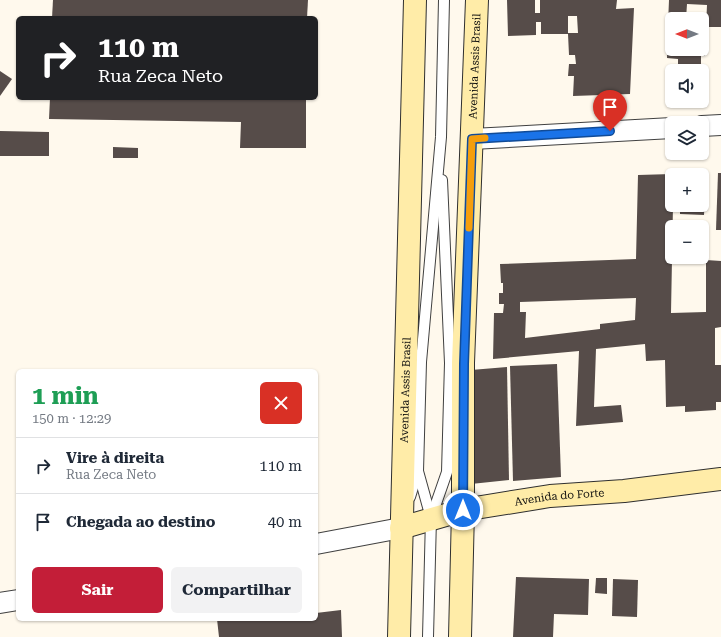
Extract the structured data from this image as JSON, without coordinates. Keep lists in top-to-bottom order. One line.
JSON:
{"streets":{"main road":["Avenida Assis Brasil","Avenida do Forte"]},"crossings":[["Avenida Assis Brasil","Avenida do Forte"]],"north":"left","page":{"map_buttons":["+","−"],"turn":["110 m","Rua Zeca Neto"],"heading":["1 min","150 m · 12:29"],"list":[{"name":"Vire à direita","note":"Rua Zeca Neto","value":"110 m"},{"name":"Chegada ao destino","value":"40 m"}],"buttons":["Sair","Compartilhar"]}}
